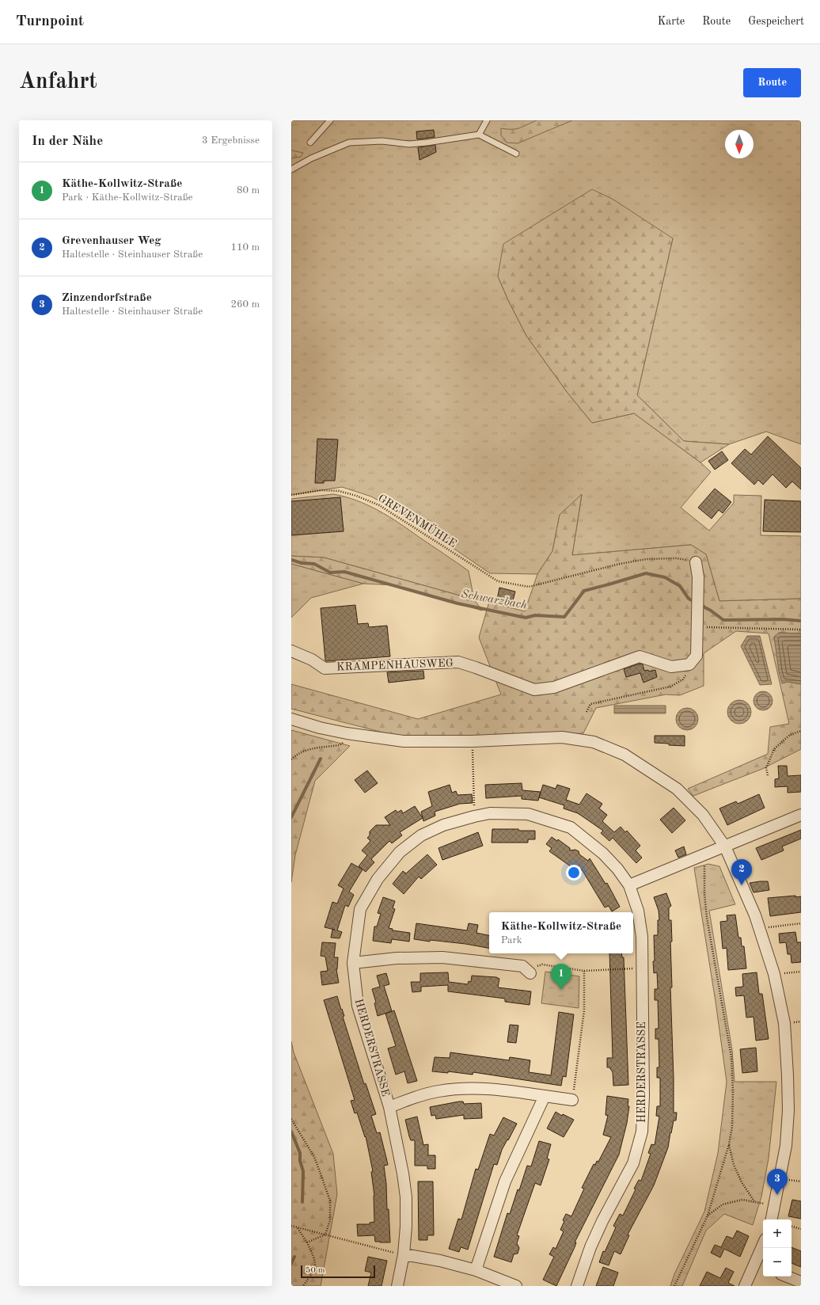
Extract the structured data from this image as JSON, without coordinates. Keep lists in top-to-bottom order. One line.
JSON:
{"streets":{"street":["KRAMPENHAUSWEG","HERDERSTRASSE"],"path":["GREVENMÜHLE"]},"water":["Schwarzbach"],"scale_bar":"50 m","north":"bottom","page":{"header":"Turnpoint","nav":["Karte","Route","Gespeichert"],"buttons":"Route","title":"Anfahrt","heading":["In der Nähe","3 Ergebnisse"],"list":[{"mark":"1","name":"Käthe-Kollwitz-Straße","note":"Park · Käthe-Kollwitz-Straße","value":"80 m"},{"mark":"2","name":"Grevenhauser Weg","note":"Haltestelle · Steinhauser Straße","value":"110 m"},{"mark":"3","name":"Zinzendorfstraße","note":"Haltestelle · Steinhauser Straße","value":"260 m"}],"pins":["2","1","3"],"popup":["Käthe-Kollwitz-Straße","Park"],"map_buttons":["+","−"],"scale":"50 m"}}
